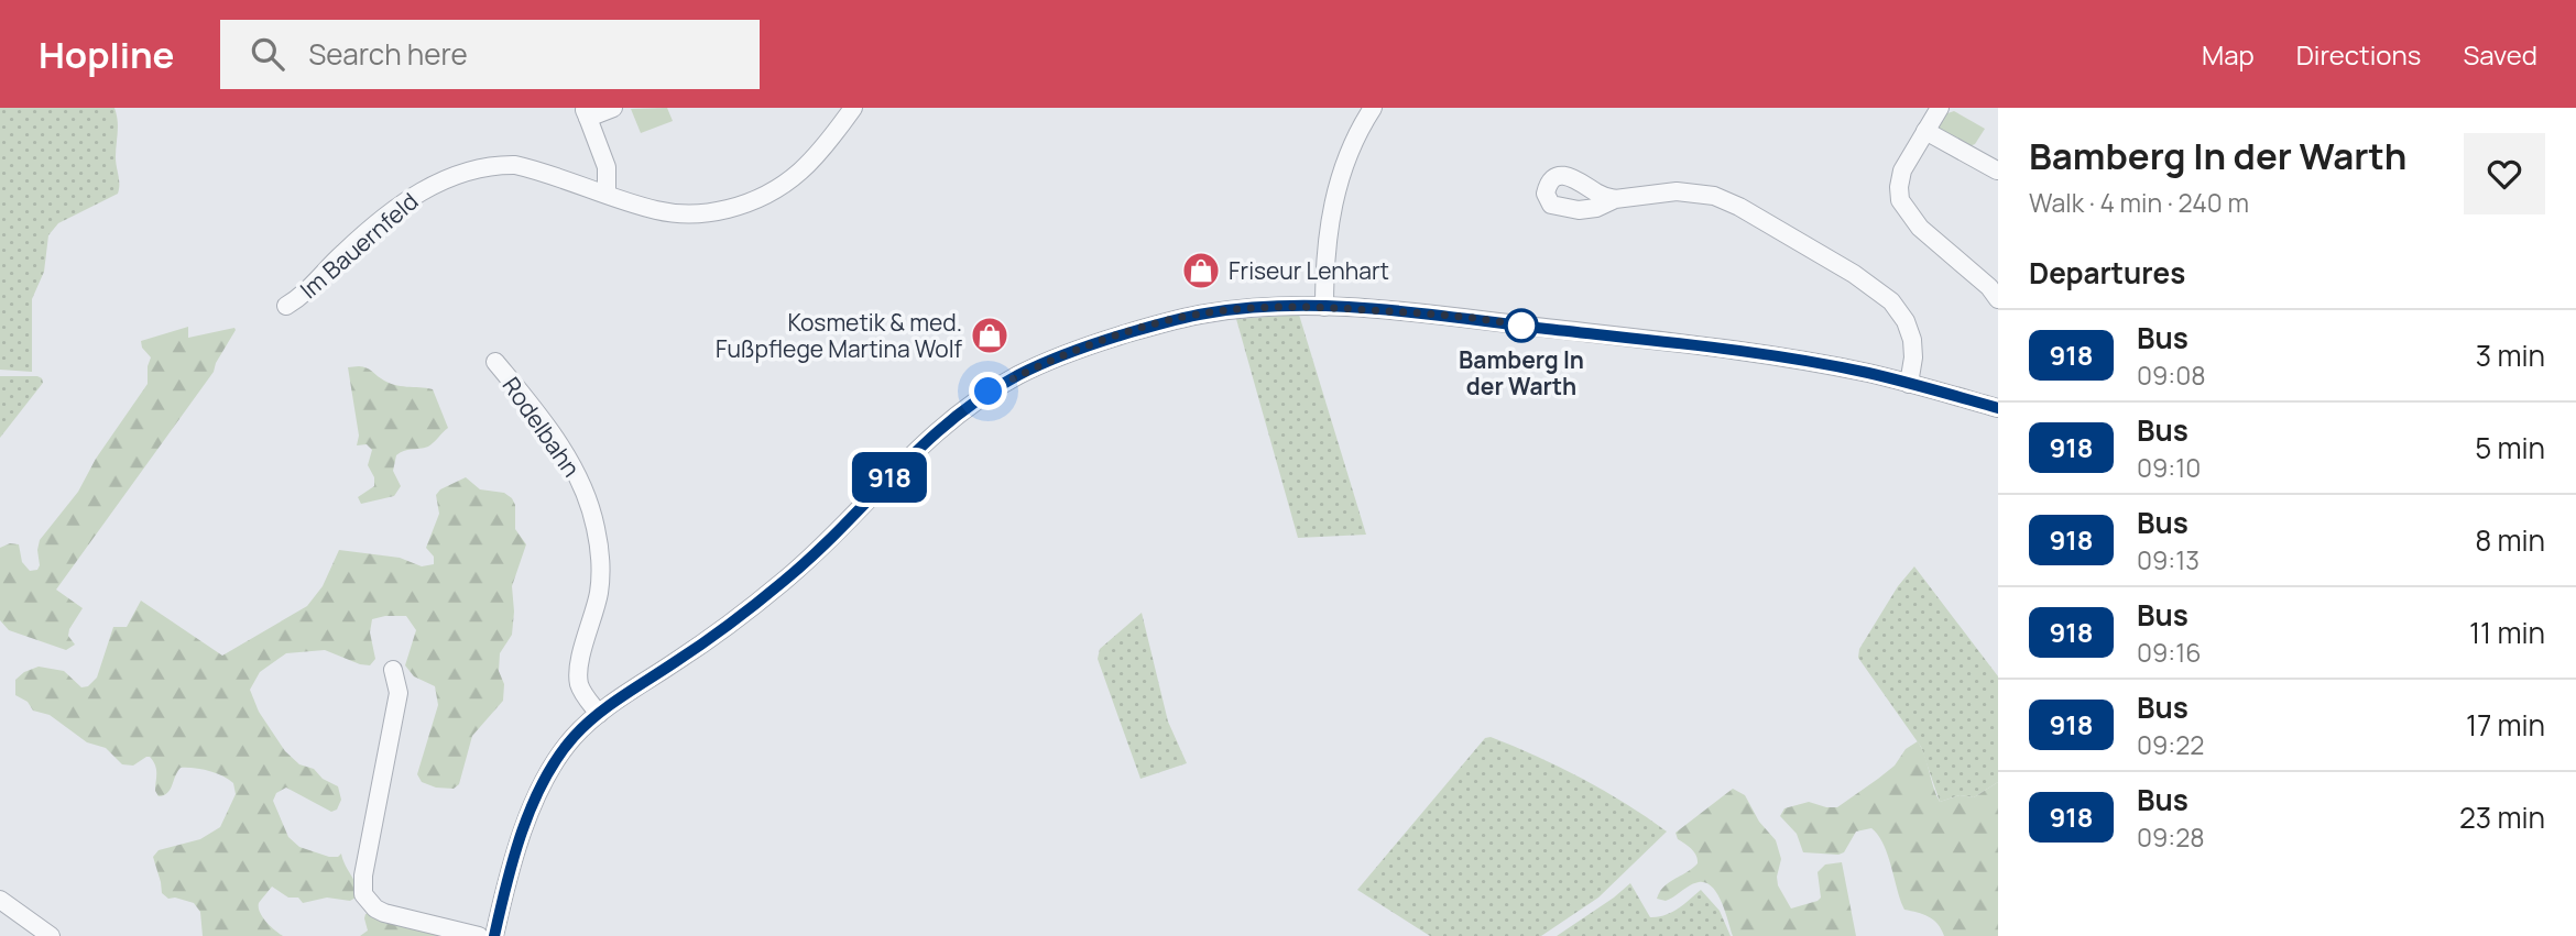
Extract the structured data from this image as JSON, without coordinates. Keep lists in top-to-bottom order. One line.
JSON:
{"streets":{"street":["Im Bauernfeld","Rodelbahn"]},"places":{"shop":["Friseur Lenhart","Kosmetik & med. Fußpflege Martina Wolf"],"other":["Bamberg In der Warth"]},"lines":["bus line 918"],"page":{"header":"Hopline","search":"Search here","nav":["Map","Directions","Saved"],"on_map":"918","heading":[["Bamberg In der Warth","Walk · 4 min · 240 m"],"Departures"],"list":[{"mark":"918","name":"Bus","note":"09:08","value":"3 min"},{"mark":"918","name":"Bus","note":"09:10","value":"5 min"},{"mark":"918","name":"Bus","note":"09:13","value":"8 min"},{"mark":"918","name":"Bus","note":"09:16","value":"11 min"},{"mark":"918","name":"Bus","note":"09:22","value":"17 min"},{"mark":"918","name":"Bus","note":"09:28","value":"23 min"}]}}
